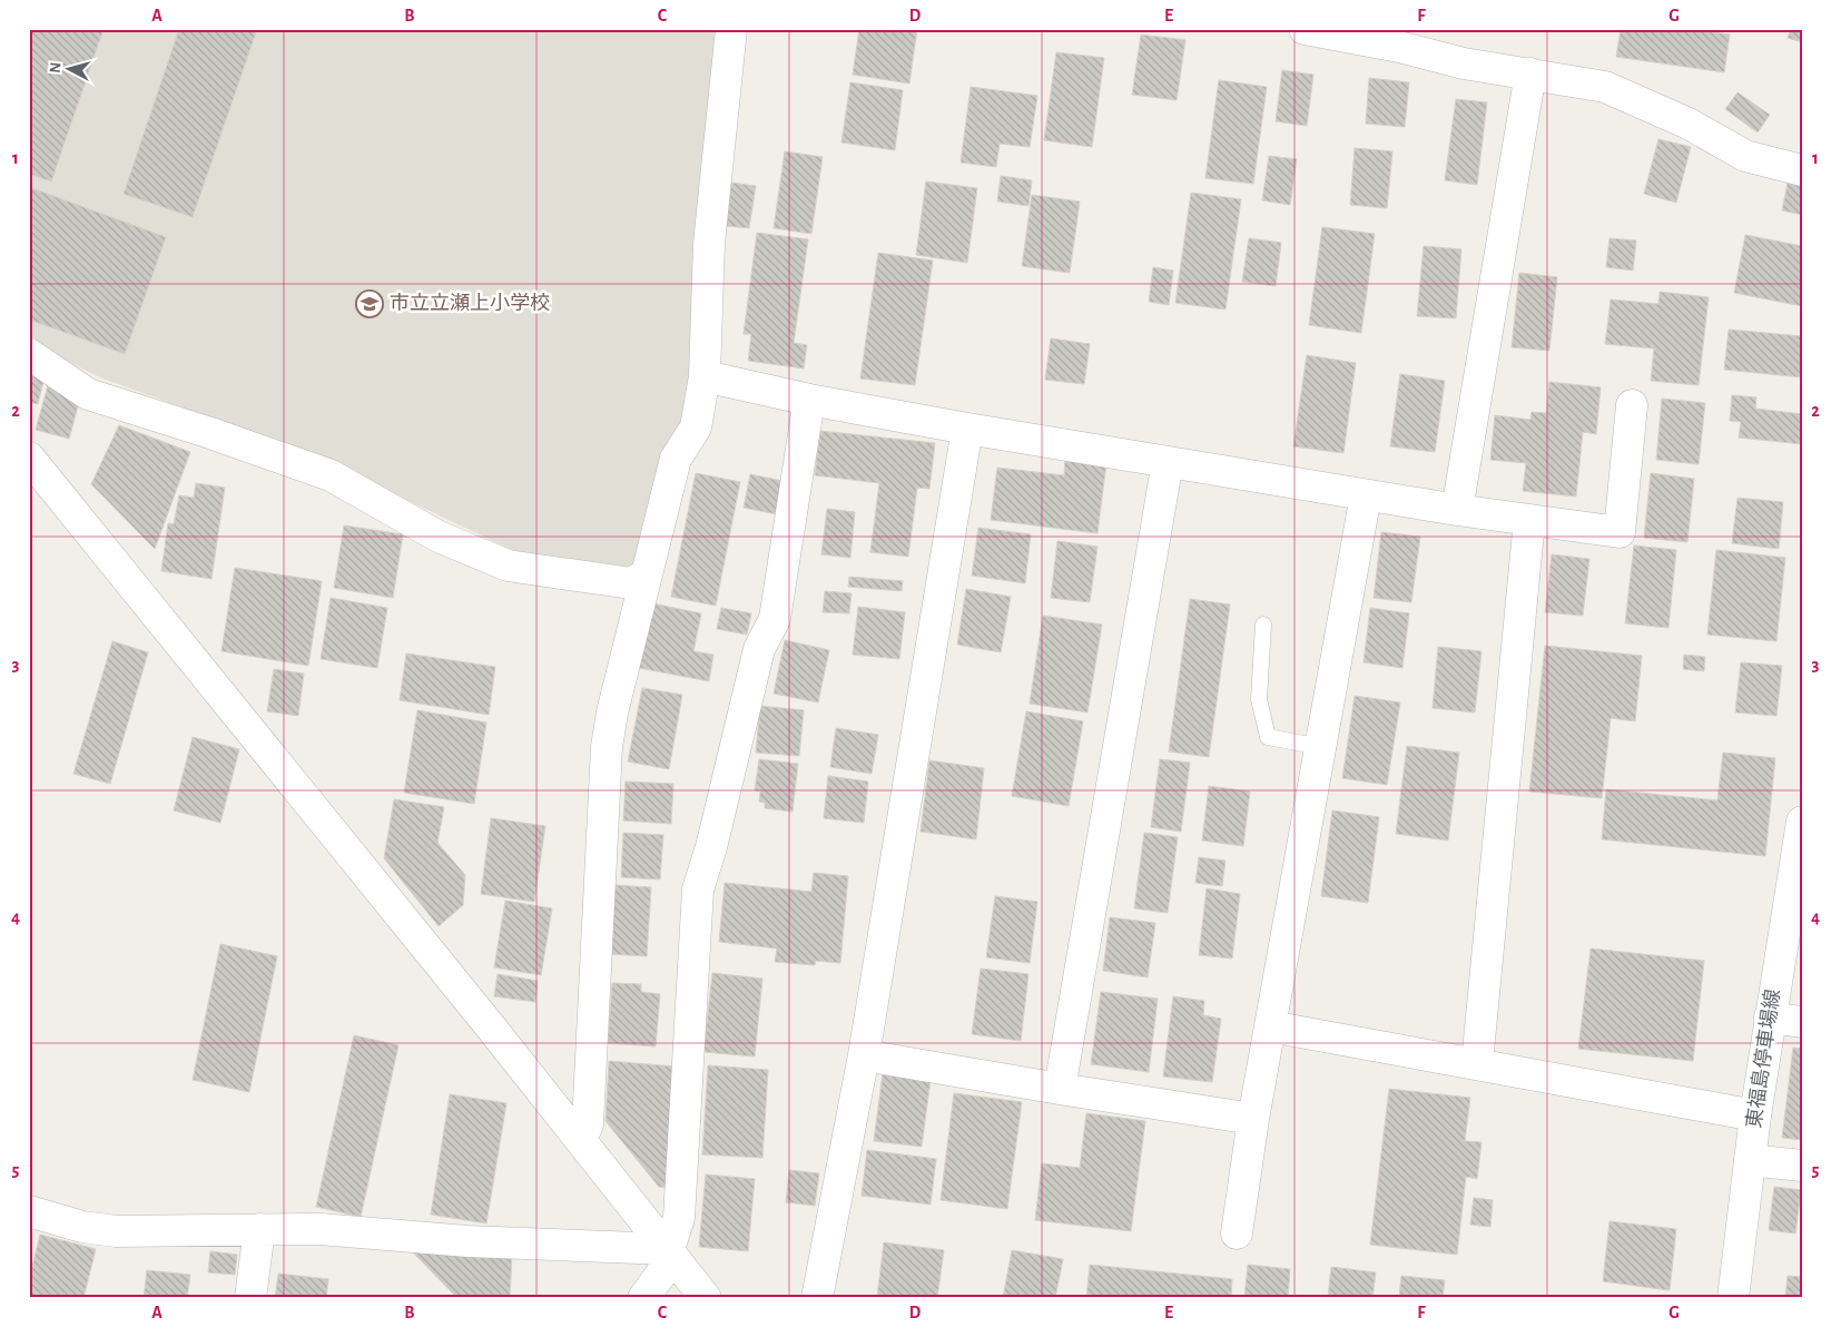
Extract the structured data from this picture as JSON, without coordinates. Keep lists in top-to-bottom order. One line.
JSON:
{"streets":{"street":["東福島停車場線"]},"places":{"school or university":["市立立瀬上小学校"]},"north":"left","grid":{"columns":["A","B","C","D","E","F","G"],"rows":["1","2","3","4","5"]}}
